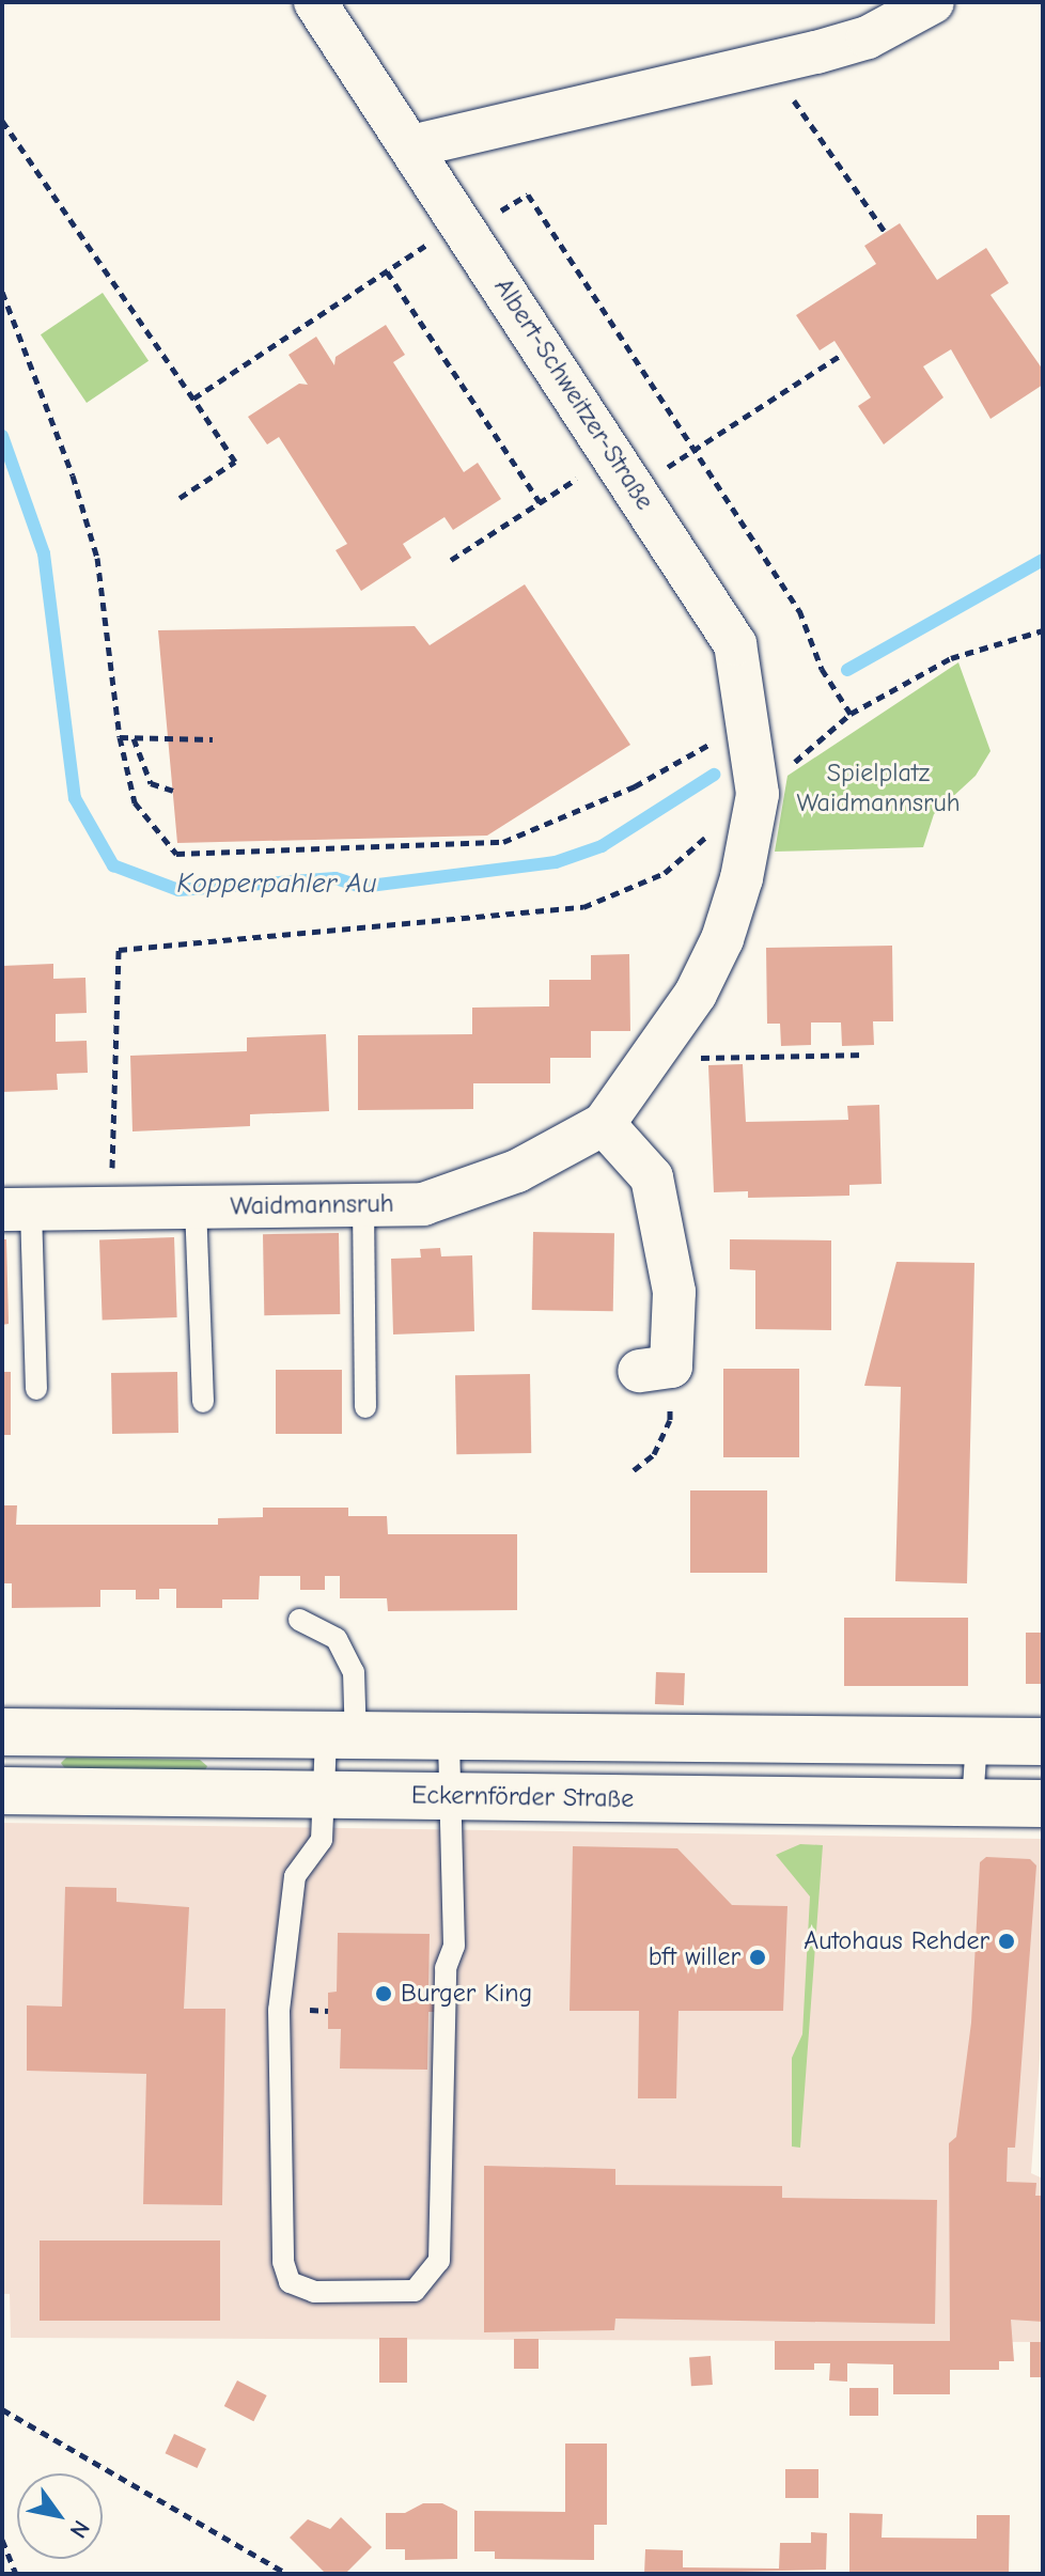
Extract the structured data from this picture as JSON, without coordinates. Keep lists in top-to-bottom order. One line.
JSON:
{"streets":{"main road":["Eckernförder Straße"],"street":["Albert-Schweitzer-Straße","Waidmannsruh"]},"crossings":[["Albert-Schweitzer-Straße","Waidmannsruh"]],"water":["Kopperpahler Au"],"parks":["Spielplatz Waidmannsruh"],"places":["Autohaus Rehder","bft willer","Burger King"],"north":"bottom right"}
